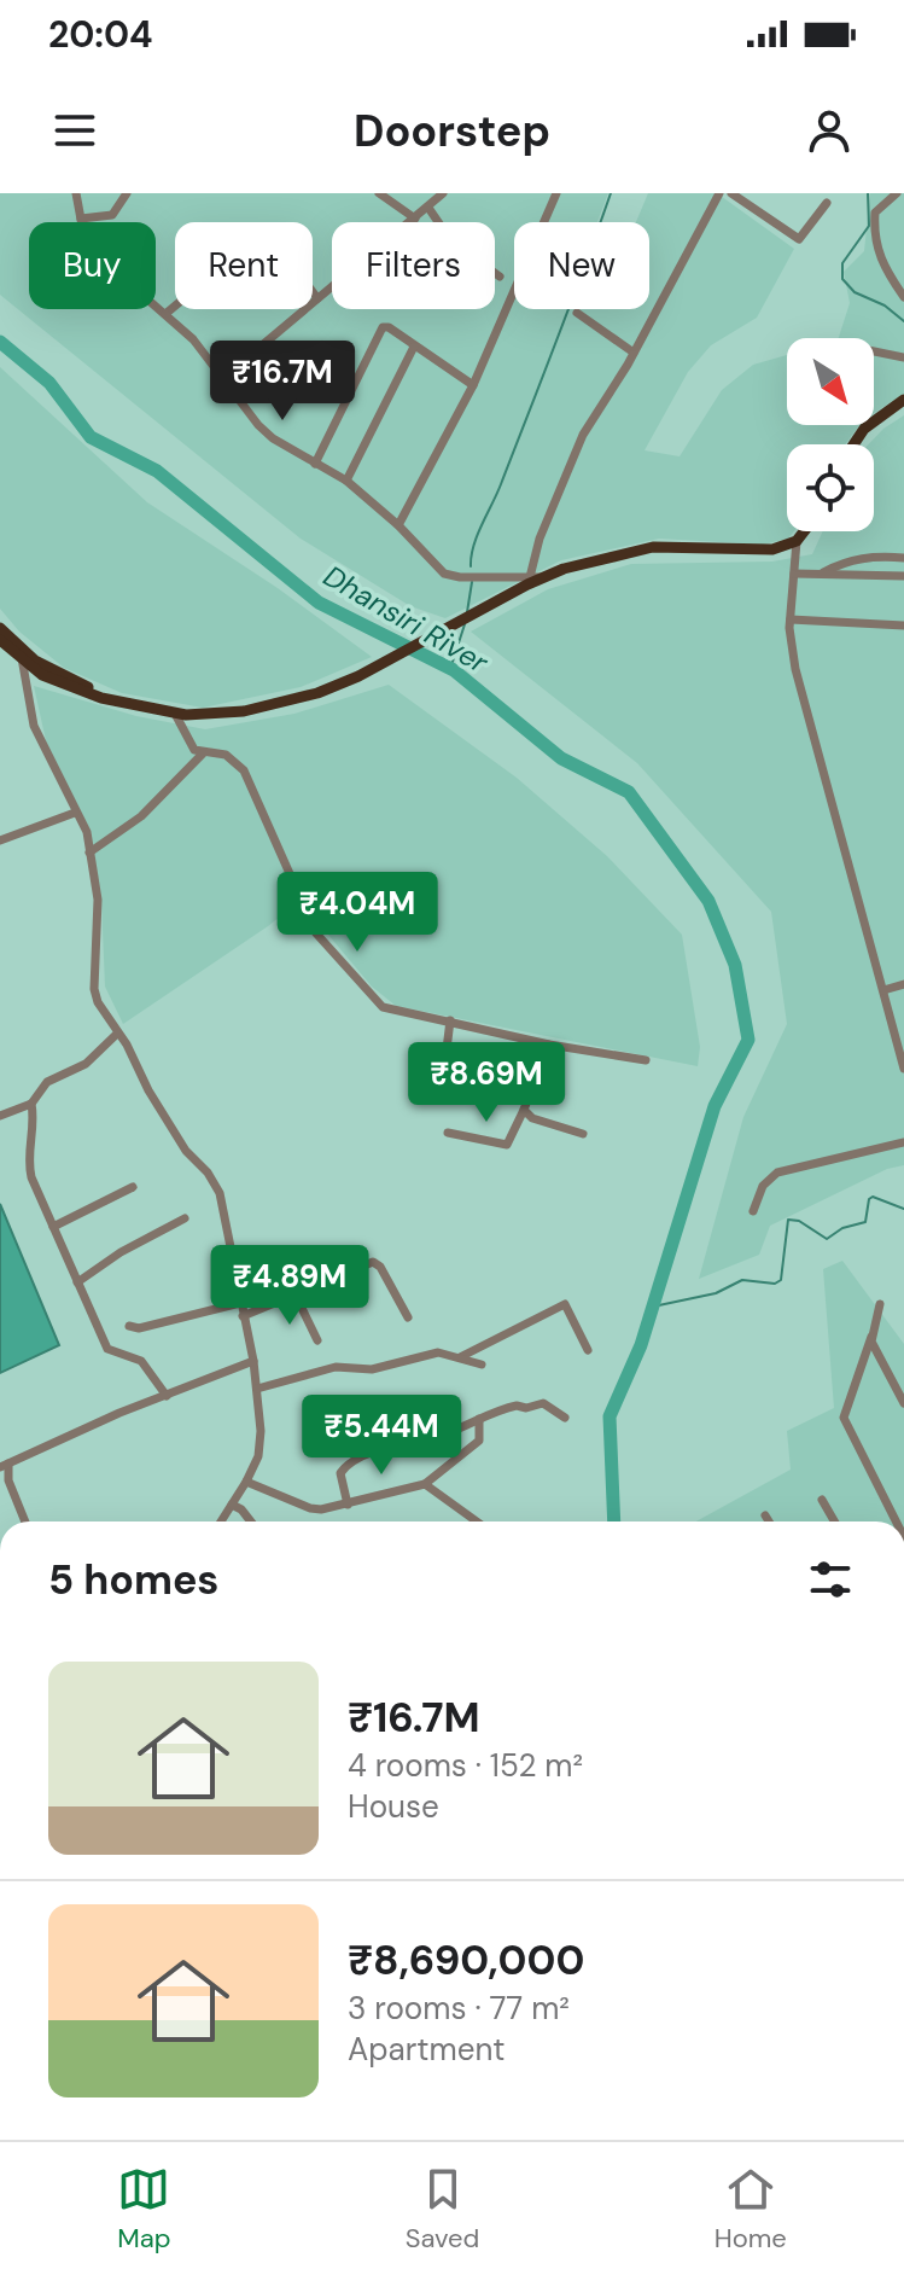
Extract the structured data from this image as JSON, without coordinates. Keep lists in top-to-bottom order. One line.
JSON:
{"water":["Dhansiri River"],"north":"bottom right","page":{"status":"20:04","header":"Doorstep","chip":["Buy","Rent","Filters","New"],"price":["₹16.7M","₹4.04M","₹8.69M","₹4.89M","₹5.44M"],"heading":"5 homes","list":[{"name":"₹16.7M","note":"4 rooms · 152 m² · House"},{"name":"₹8,690,000","note":"3 rooms · 77 m² · Apartment"}],"tabs":["Map","Saved","Home"]}}
